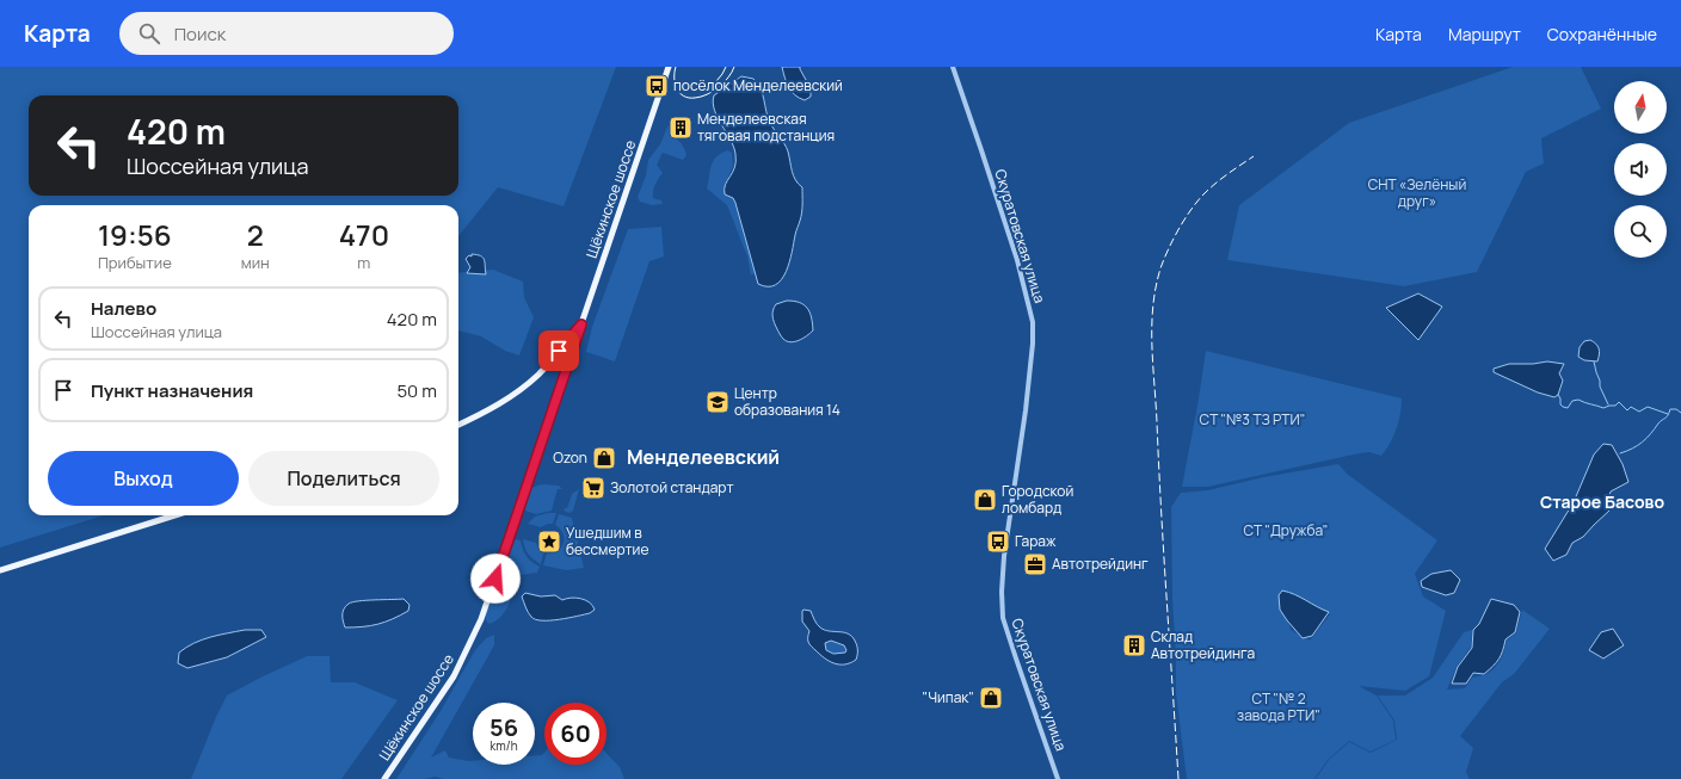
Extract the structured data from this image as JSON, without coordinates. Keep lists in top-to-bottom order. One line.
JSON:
{"streets":{"main road":["Щёкинское шоссе"],"street":["Скуратовская улица"]},"districts":["Менделеевский","Старое Басово"],"parks":["СНТ «Зелёный друг»","СТ \"№3 ТЗ РТИ\"","СТ \"Дружба\"","СТ \"№ 2 завода РТИ\""],"places":{"bus stop":["посёлок Менделеевский","Гараж"],"building":["Менделеевская тяговая подстанция","Склад Автотрейдинга"],"school or university":["Центр образования 14"],"shop":["Ozon","Городской ломбард","\"Чипак\""],"supermarket":["Золотой стандарт"],"place":["Ушедшим в бессмертие"],"office":["Автотрейдинг"]},"north":"top","page":{"header":"Карта","search":"Поиск","nav":["Карта","Маршрут","Сохранённые"],"turn":["420 m","Шоссейная улица"],"eta":["19:56","Прибытие","2","мин","470","m"],"list":[{"name":"Налево","note":"Шоссейная улица","value":"420 m"},{"name":"Пункт назначения","value":"50 m"}],"buttons":["Выход","Поделиться"],"speed":"56 km/h","limit":"60"}}
